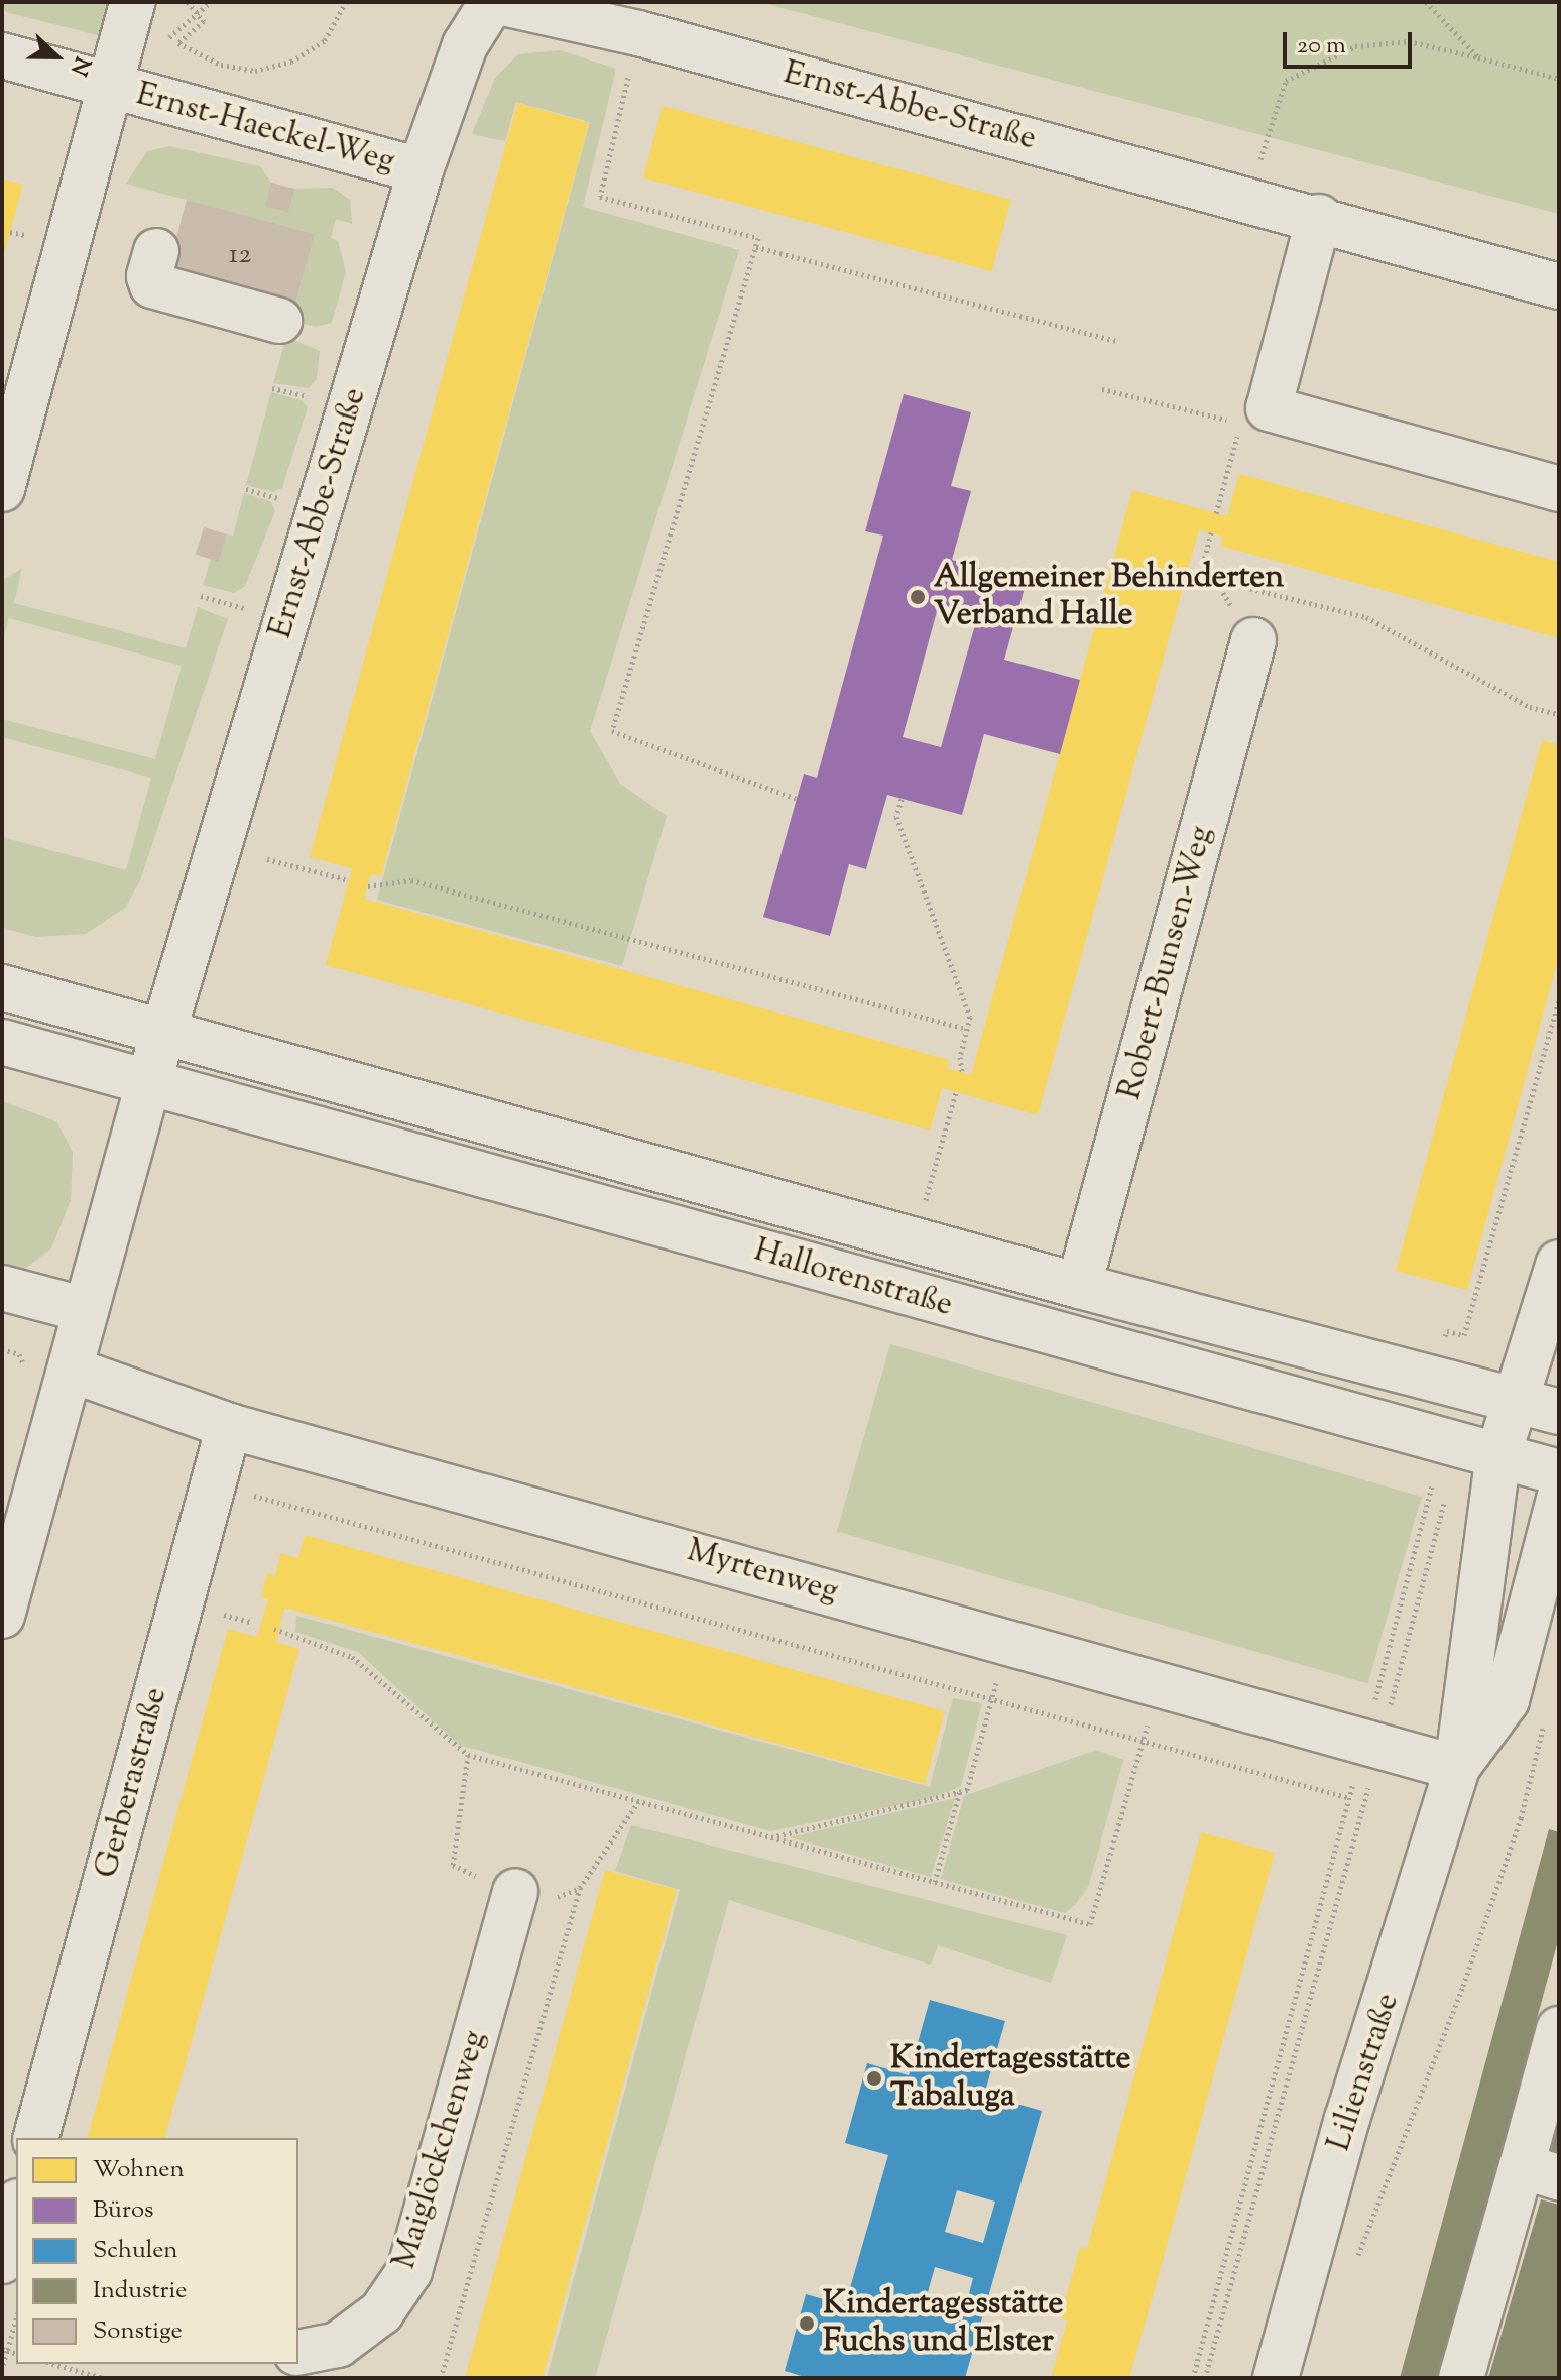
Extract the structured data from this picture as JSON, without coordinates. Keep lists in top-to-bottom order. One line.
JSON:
{"streets":{"street":["Ernst-Abbe-Straße","Ernst-Haeckel-Weg","Robert-Bunsen-Weg","Hallorenstraße","Myrtenweg","Gerberastraße","Lilienstraße","Maiglöckchenweg"]},"crossings":[["Ernst-Abbe-Straße","Ernst-Haeckel-Weg"],["Ernst-Abbe-Straße","Hallorenstraße"],["Robert-Bunsen-Weg","Hallorenstraße"],["Hallorenstraße","Lilienstraße"],["Myrtenweg","Gerberastraße"],["Myrtenweg","Lilienstraße"]],"places":["Allgemeiner Behinderten Verband Halle","Kindertagesstätte Tabaluga","Kindertagesstätte Fuchs und Elster"],"house_numbers":["12"],"legend":["Wohnen","Büros","Schulen","Industrie","Sonstige"],"scale_bar":"20 m","north":"right"}
